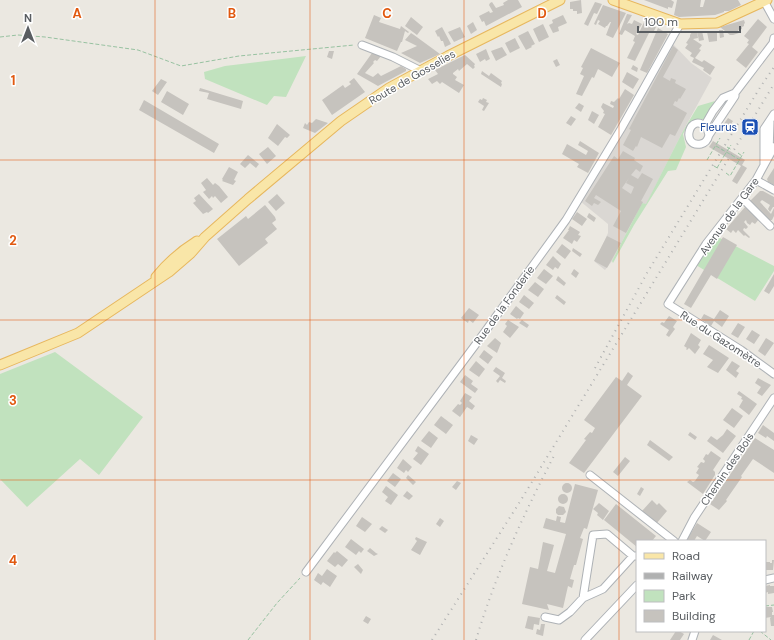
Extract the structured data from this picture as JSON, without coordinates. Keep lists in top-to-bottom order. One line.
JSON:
{"streets":{"main road":["Route de Gosselies"],"street":["Avenue de la Gare","Rue de la Fonderie","Rue du Gazomètre","Chemin des Bois"]},"crossings":[["Avenue de la Gare","Rue du Gazomètre"]],"places":{"station":["Fleurus"]},"legend":["Road","Railway","Park","Building"],"scale_bar":"100 m","north":"top","grid":{"columns":["A","B","C","D"],"rows":["1","2","3","4"]}}
